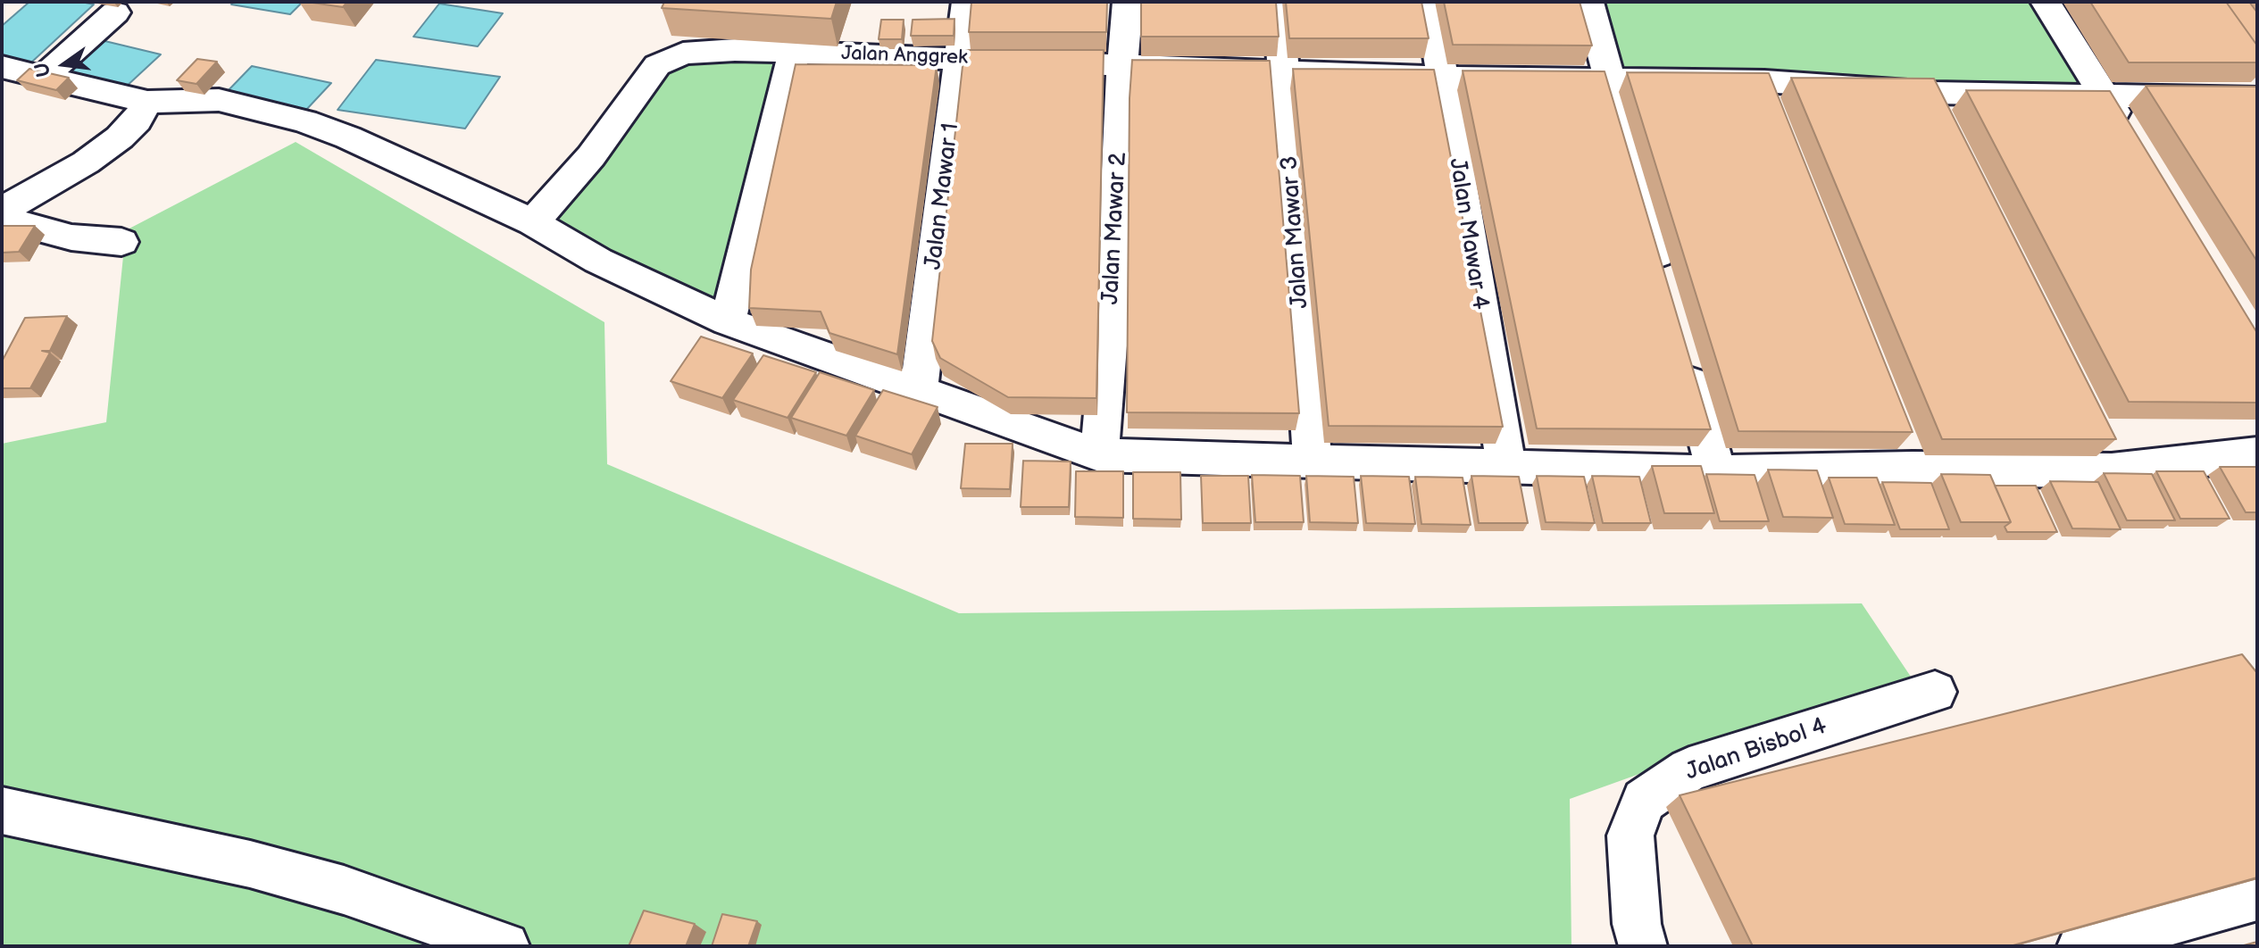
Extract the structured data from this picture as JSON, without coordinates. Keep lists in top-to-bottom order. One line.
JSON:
{"streets":{"street":["Jalan Anggrek","Jalan Mawar 1","Jalan Mawar 2","Jalan Mawar 3","Jalan Mawar 4","Jalan Bisbol 4"]},"crossings":[["Jalan Anggrek","Jalan Mawar 1"],["Jalan Anggrek","Jalan Mawar 2"],["Jalan Anggrek","Jalan Mawar 3"],["Jalan Anggrek","Jalan Mawar 4"]],"north":"left"}
